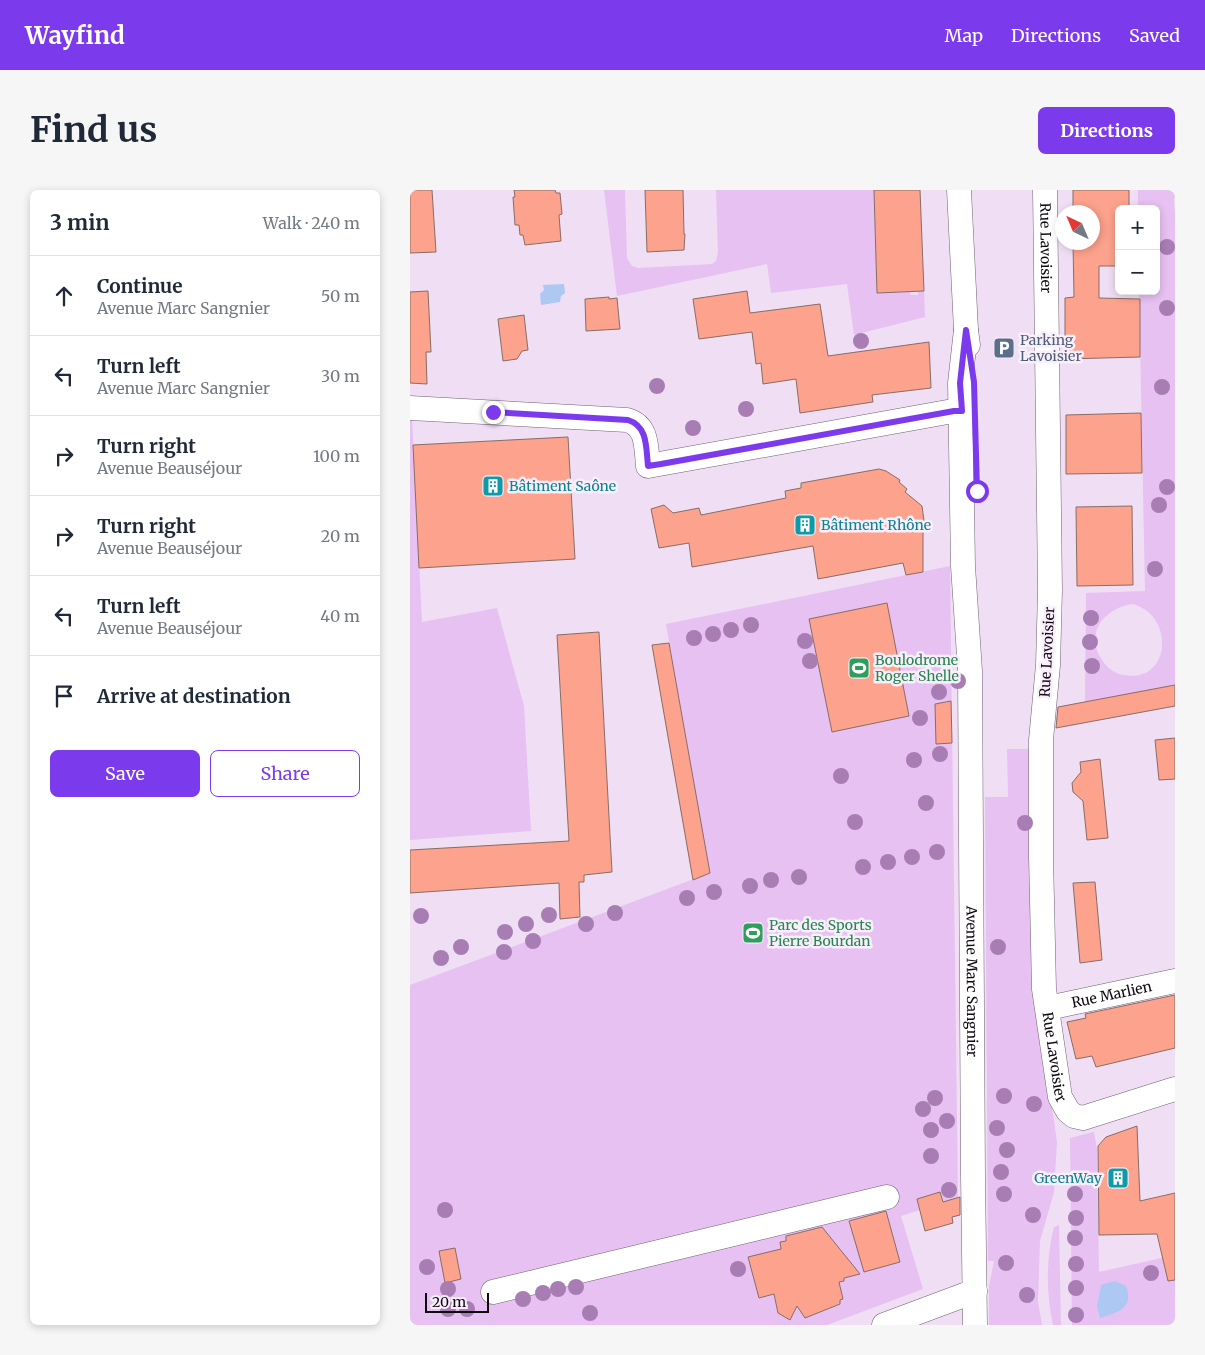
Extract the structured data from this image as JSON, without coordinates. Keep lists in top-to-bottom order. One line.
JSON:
{"streets":{"street":["Rue Lavoisier","Avenue Marc Sangnier","Rue Marlien"]},"crossings":[["Rue Lavoisier","Rue Marlien"]],"places":{"parking":["Parking Lavoisier"],"building":["Bâtiment Saône","Bâtiment Rhône","GreenWay"],"sports":["Boulodrome Roger Shelle","Parc des Sports Pierre Bourdan"]},"scale_bar":"20 m","north":"top left","page":{"header":"Wayfind","nav":["Map","Directions","Saved"],"buttons":["Directions",["Save","Share"]],"title":"Find us","heading":["3 min","Walk · 240 m"],"map_buttons":["+","−"],"list":[["Continue","Avenue Marc Sangnier","50 m"],["Turn left","Avenue Marc Sangnier","30 m"],["Turn right","Avenue Beauséjour","100 m"],["Turn right","Avenue Beauséjour","20 m"],["Turn left","Avenue Beauséjour","40 m"],"Arrive at destination"],"scale":"20 m"}}
